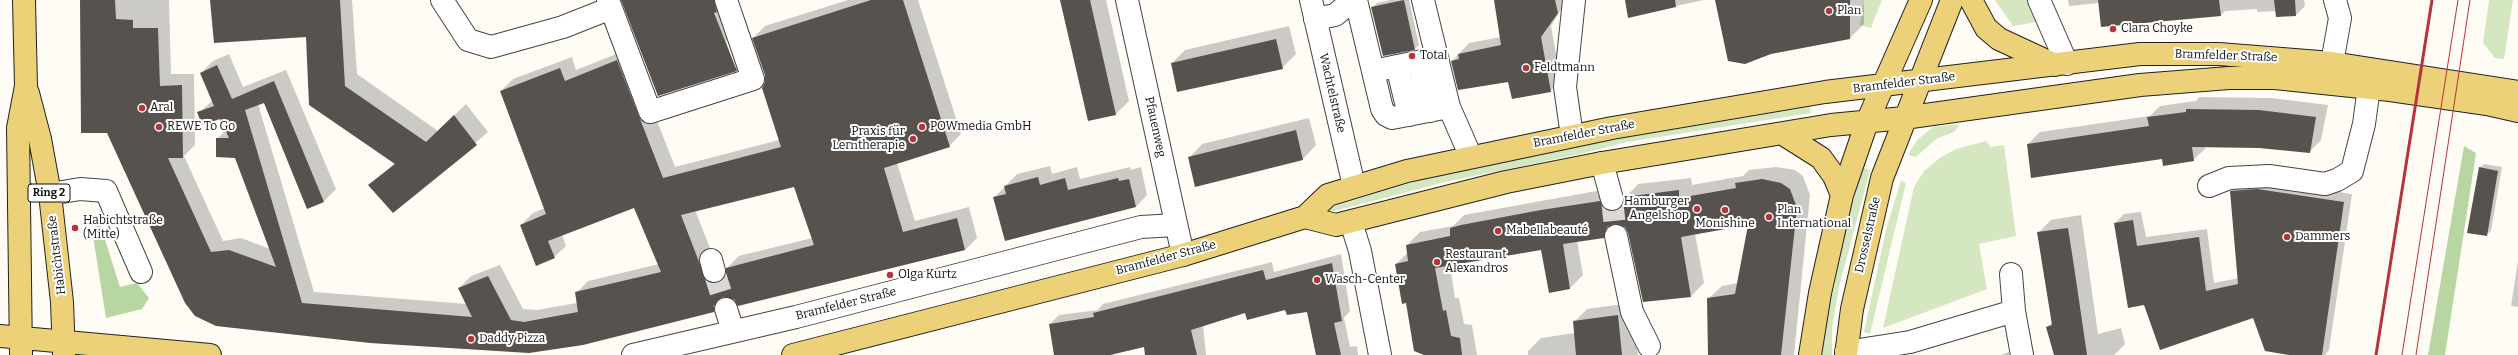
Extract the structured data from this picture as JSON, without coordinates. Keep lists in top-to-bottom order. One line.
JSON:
{"streets":{"main road":["Bramfelder Straße","Ring 2","Drosselstraße","Habichtstraße"],"street":["Wachtelstraße","Pfauenweg"]},"crossings":[["Bramfelder Straße","Wachtelstraße"],["Bramfelder Straße","Pfauenweg"],["Bramfelder Straße","Drosselstraße"]],"places":["Plan","Clara Choyke","Total","Feldtmann","Aral","REWE To Go","POWmedia GmbH","Praxis für Lerntherapie","Hamburger Angelshop","Monishine","Plan International","Habichtstraße (Mitte)","Mabellabeauté","Dammers","Restaurant Alexandros","Olga Kurtz","Wasch-Center","Daddy Pizza"]}
